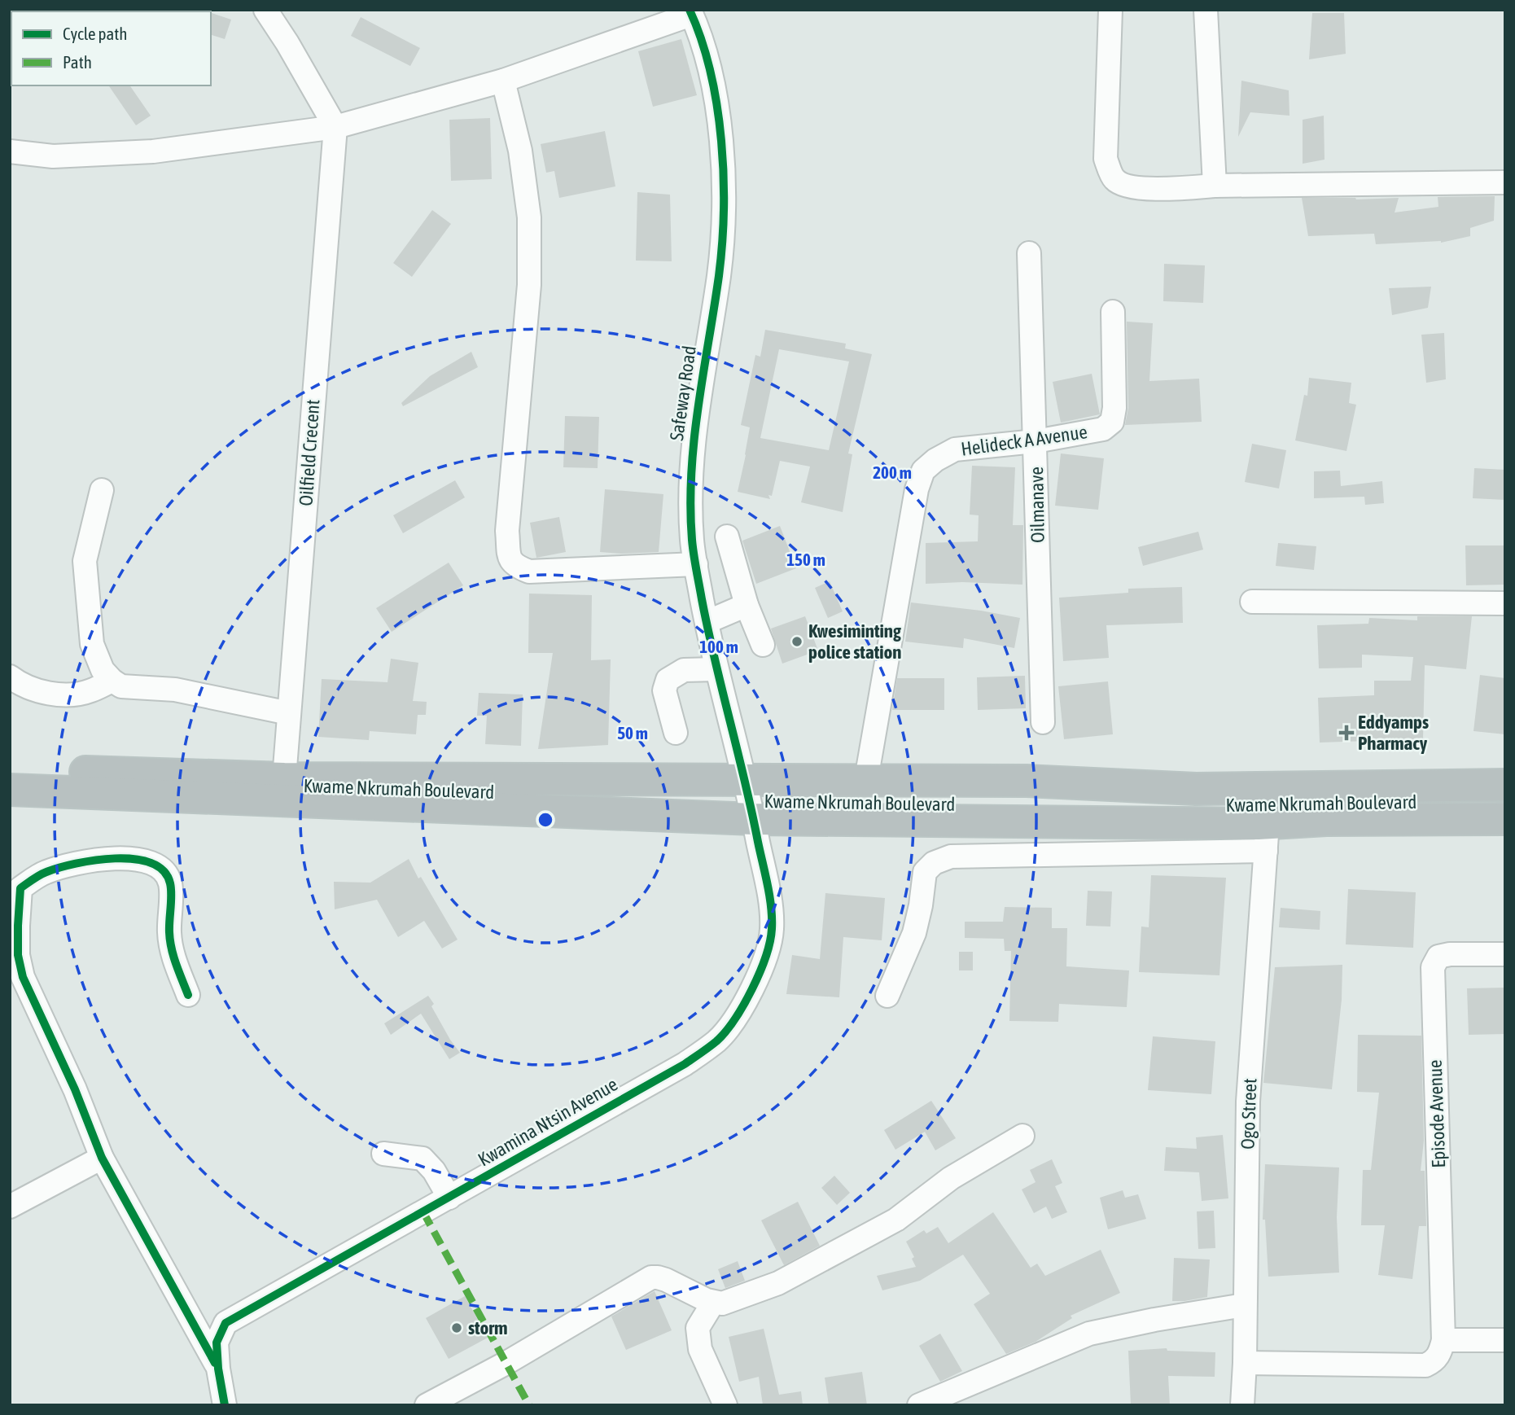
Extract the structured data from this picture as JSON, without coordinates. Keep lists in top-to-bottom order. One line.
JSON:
{"streets":{"highway":["Kwame Nkrumah Boulevard"],"street":["Safeway Road","Helideck A Avenue","Oilfield Crecent","Oilmanave","Ogo Street","Episode Avenue","Kwamina Ntsin Avenue"]},"crossings":[["Safeway Road","Kwame Nkrumah Boulevard"],["Safeway Road","Kwamina Ntsin Avenue"],["Helideck A Avenue","Oilmanave"],["Helideck A Avenue","Kwame Nkrumah Boulevard"],["Oilfield Crecent","Kwame Nkrumah Boulevard"],["Kwame Nkrumah Boulevard","Ogo Street"],["Kwame Nkrumah Boulevard","Kwamina Ntsin Avenue"]],"places":{"other":["Kwesiminting police station","storm"],"health":["Eddyamps Pharmacy"]},"legend":["Cycle path","Path"],"rings":["200 m","150 m","100 m","50 m"]}
